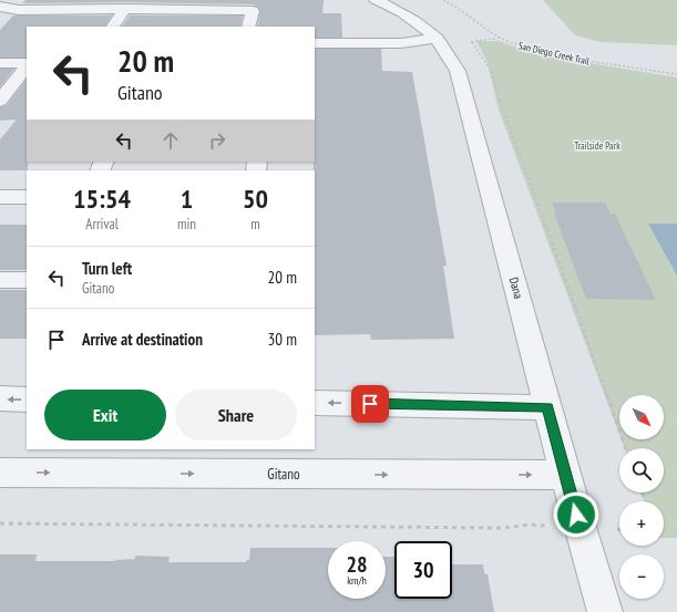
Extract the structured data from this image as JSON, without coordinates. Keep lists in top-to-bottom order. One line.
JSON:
{"streets":{"street":["Dana","Gitano"],"path":["San Diego Creek Trail"]},"crossings":[["Dana","Gitano"]],"parks":["Trailside Park"],"north":"bottom right","page":{"turn":["20 m","Gitano"],"eta":["15:54","Arrival","1","min","50","m"],"list":[{"name":"Turn left","note":"Gitano","value":"20 m"},{"name":"Arrive at destination","value":"30 m"}],"buttons":["Exit","Share"],"map_buttons":["+","−"],"speed":"28 km/h","limit":"30"}}
